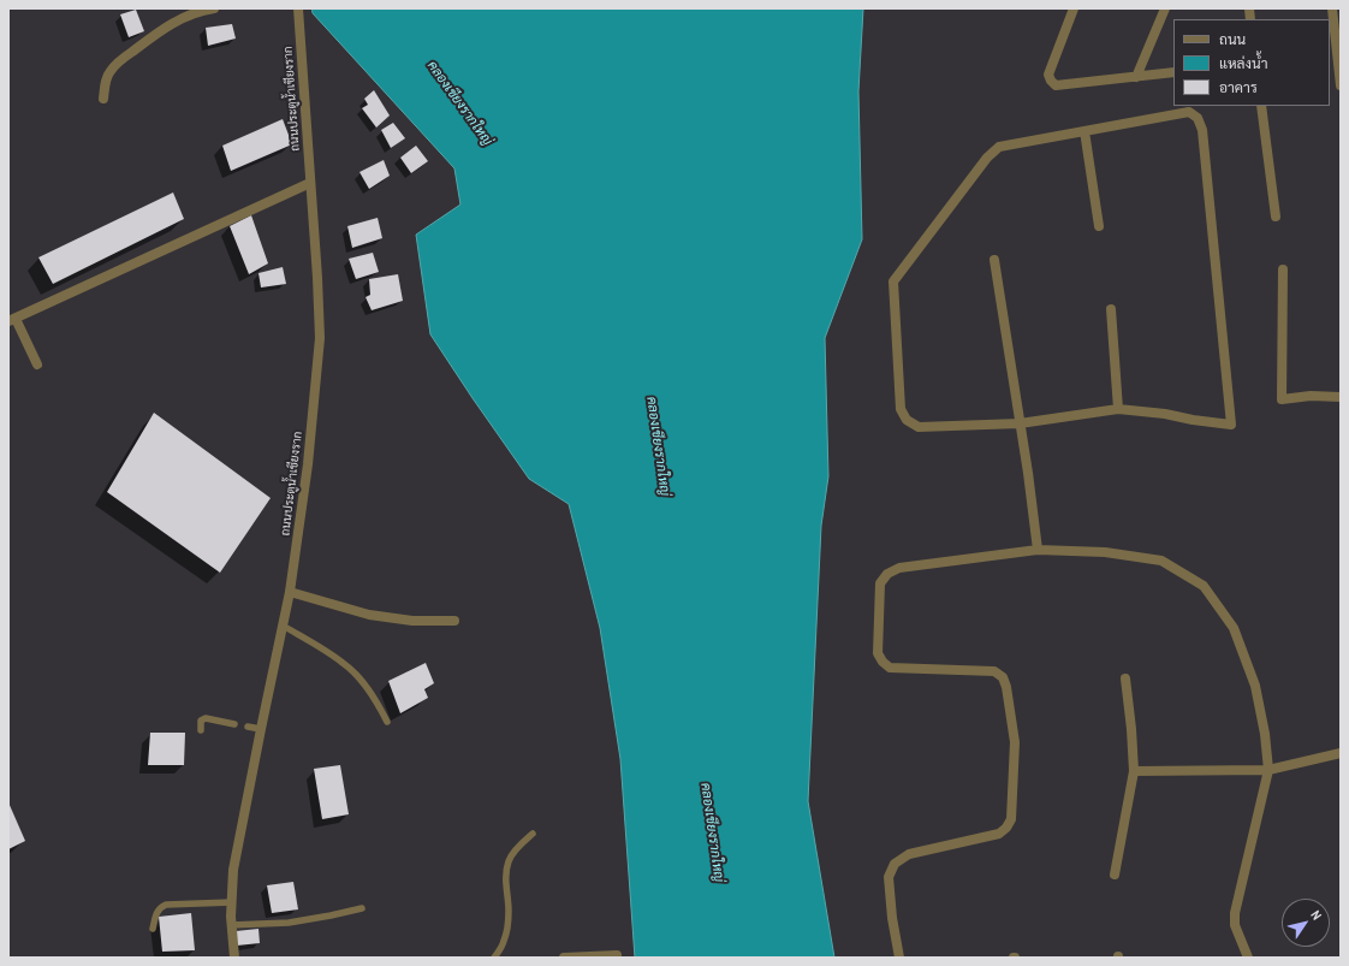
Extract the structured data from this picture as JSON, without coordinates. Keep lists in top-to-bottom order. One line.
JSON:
{"streets":{"street":["ถนนประตูน้ำเชียงราก"]},"water":["คลองเชียงรากใหญ่"],"legend":["ถนน","แหล่งน้ำ","อาคาร"],"north":"top right"}
